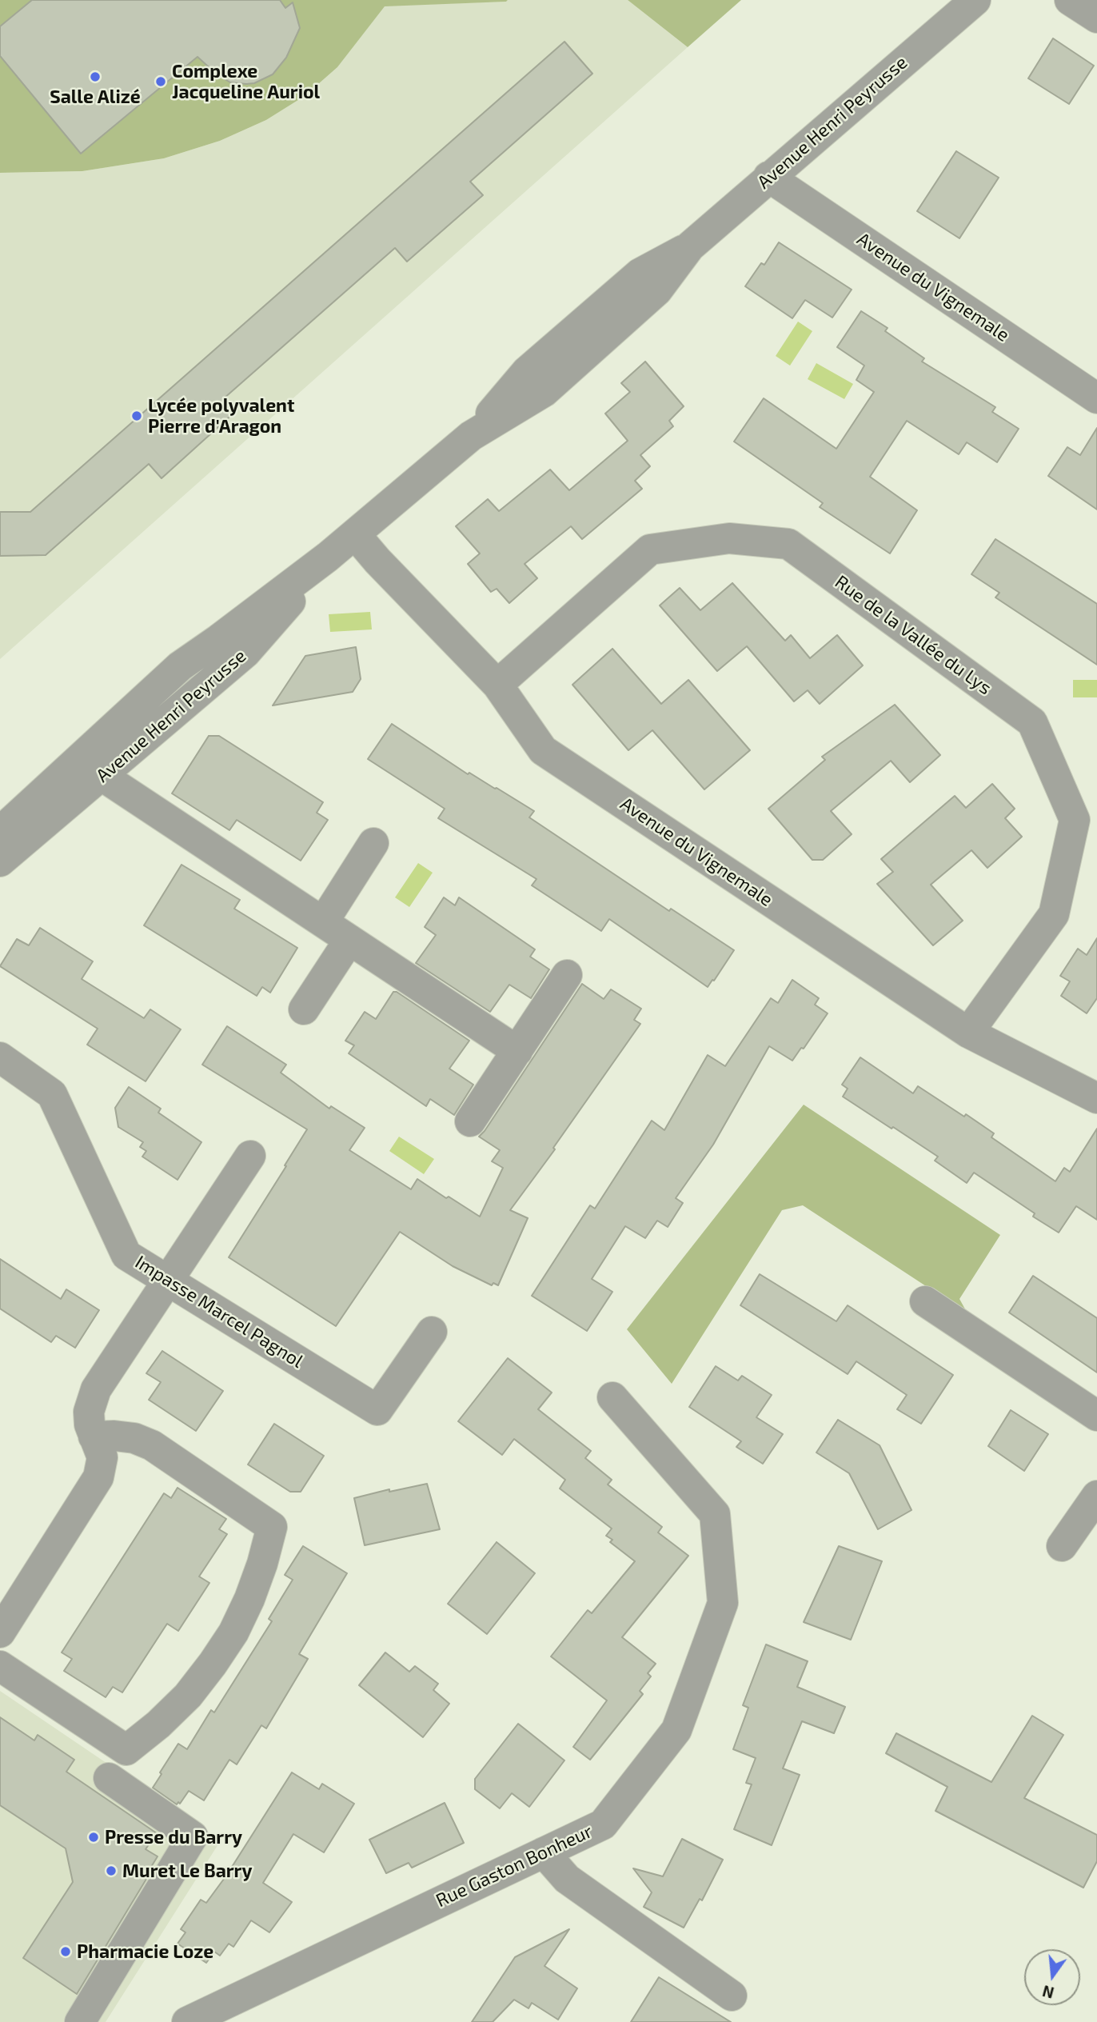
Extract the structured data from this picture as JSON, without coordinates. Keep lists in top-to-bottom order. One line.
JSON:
{"streets":{"street":["Avenue Henri Peyrusse","Avenue du Vignemale","Rue de la Vallée du Lys","Impasse Marcel Pagnol","Rue Gaston Bonheur"]},"crossings":[["Avenue Henri Peyrusse","Avenue du Vignemale"],["Avenue du Vignemale","Rue de la Vallée du Lys"]],"places":["Salle Alizé","Complexe Jacqueline Auriol","Lycée polyvalent Pierre d'Aragon","Presse du Barry","Muret Le Barry","Pharmacie Loze"],"north":"bottom"}
